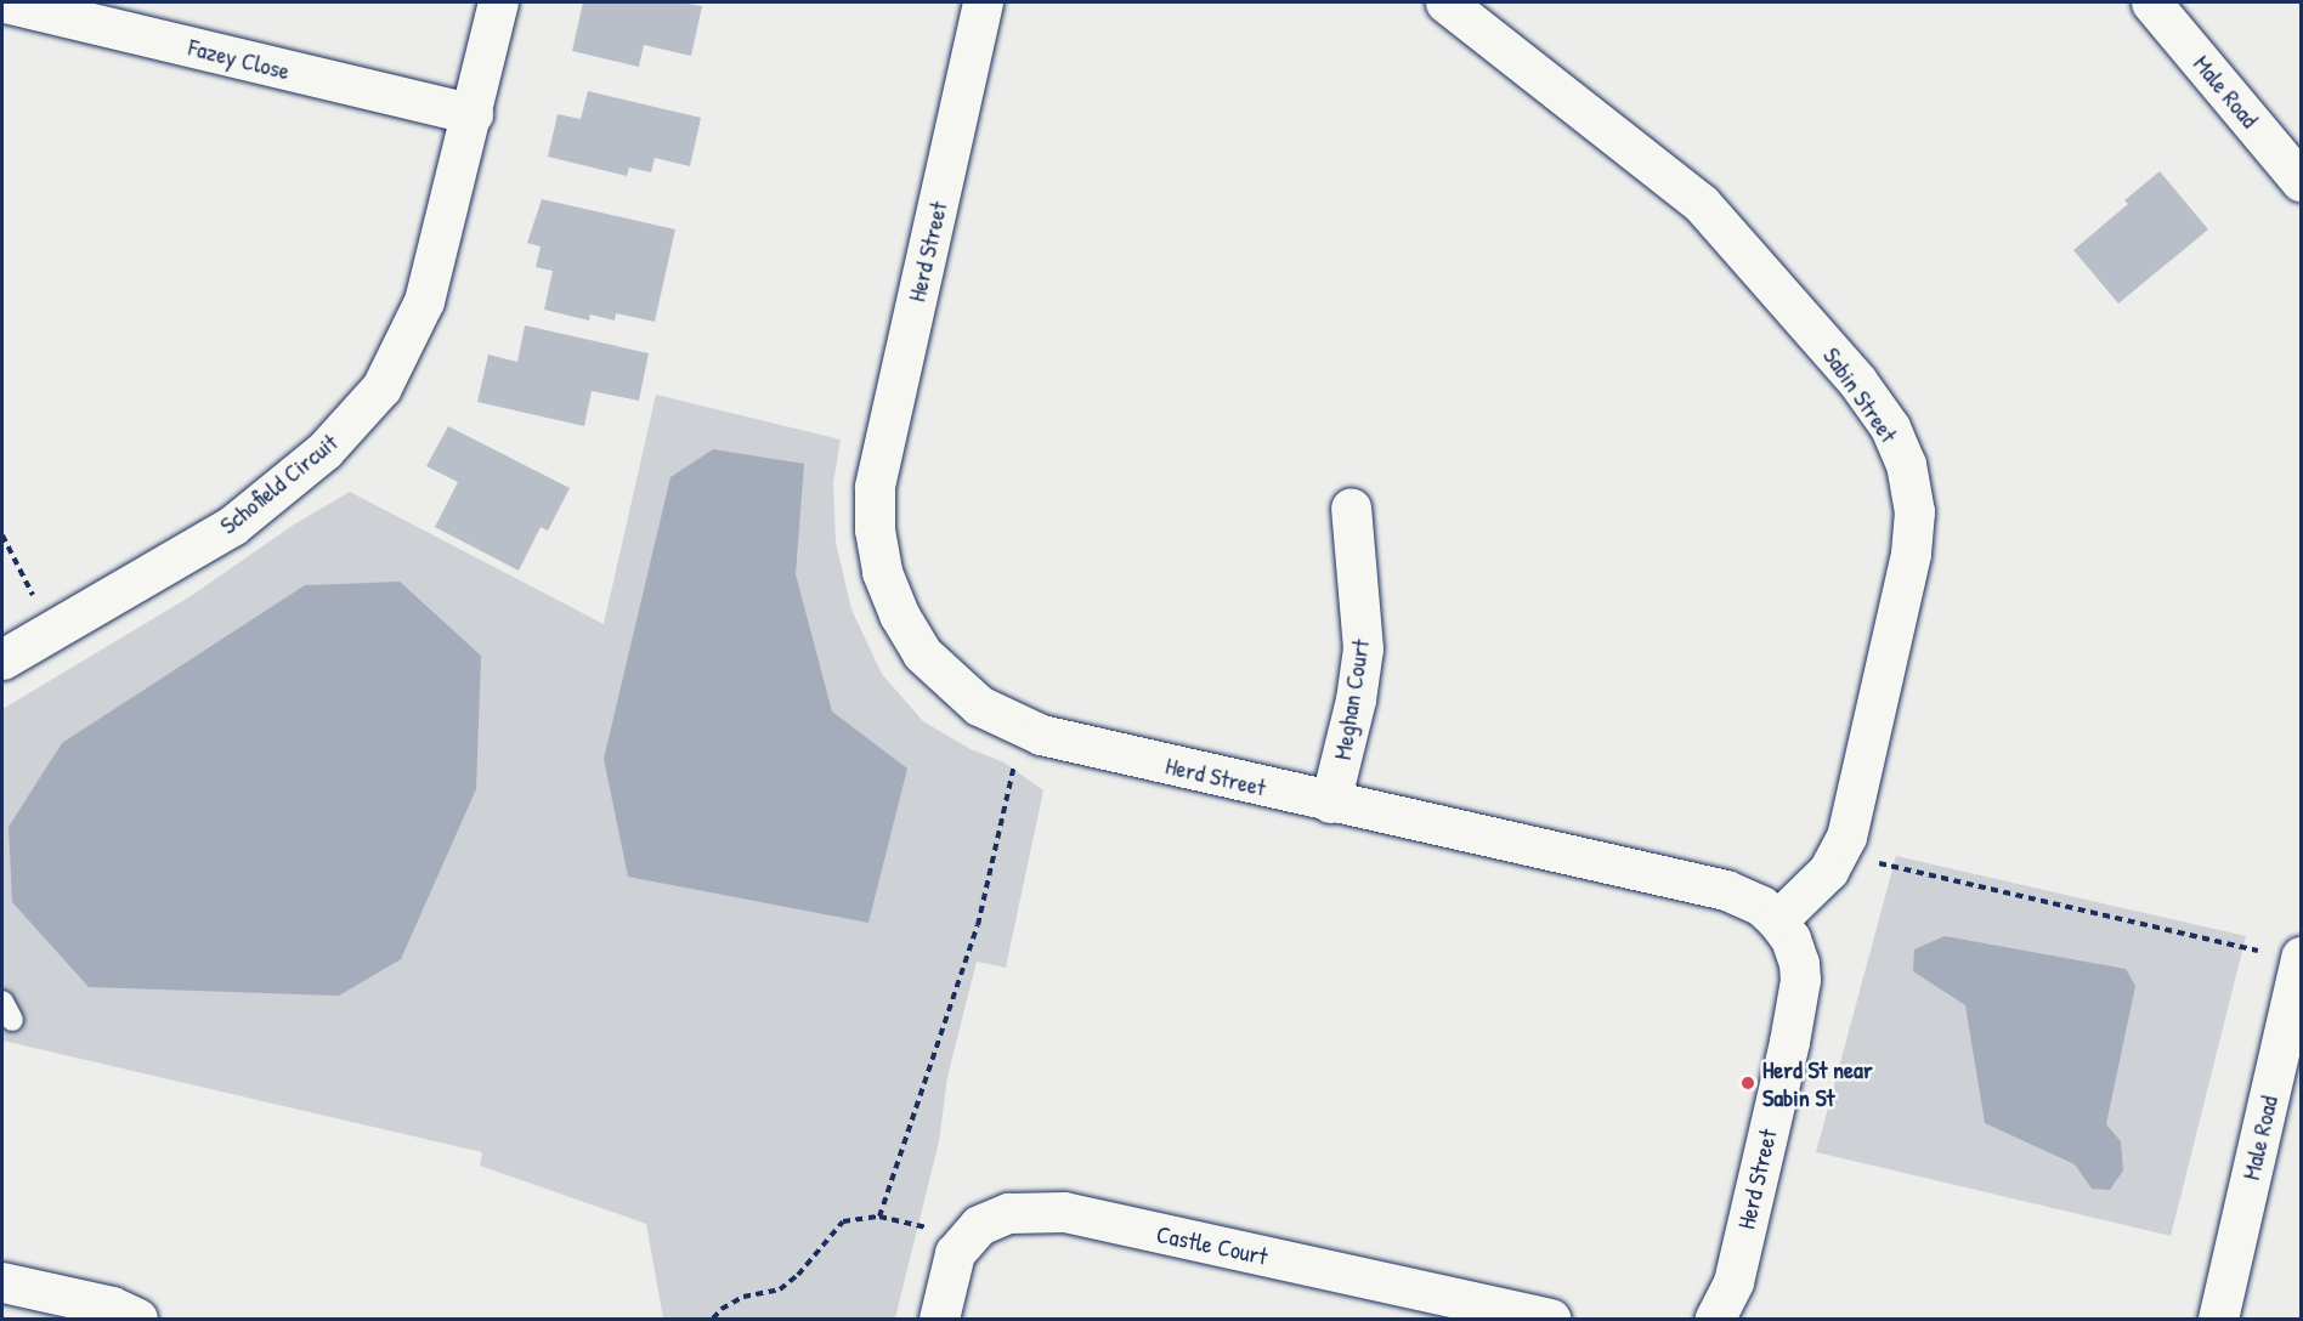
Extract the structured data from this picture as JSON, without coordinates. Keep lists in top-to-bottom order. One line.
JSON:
{"streets":{"street":["Fazey Close","Male Road","Herd Street","Sabin Street","Schofield Circuit","Meghan Court","Castle Court"]},"crossings":[["Fazey Close","Schofield Circuit"],["Herd Street","Sabin Street"],["Herd Street","Meghan Court"]],"places":["Herd St near Sabin St"]}
